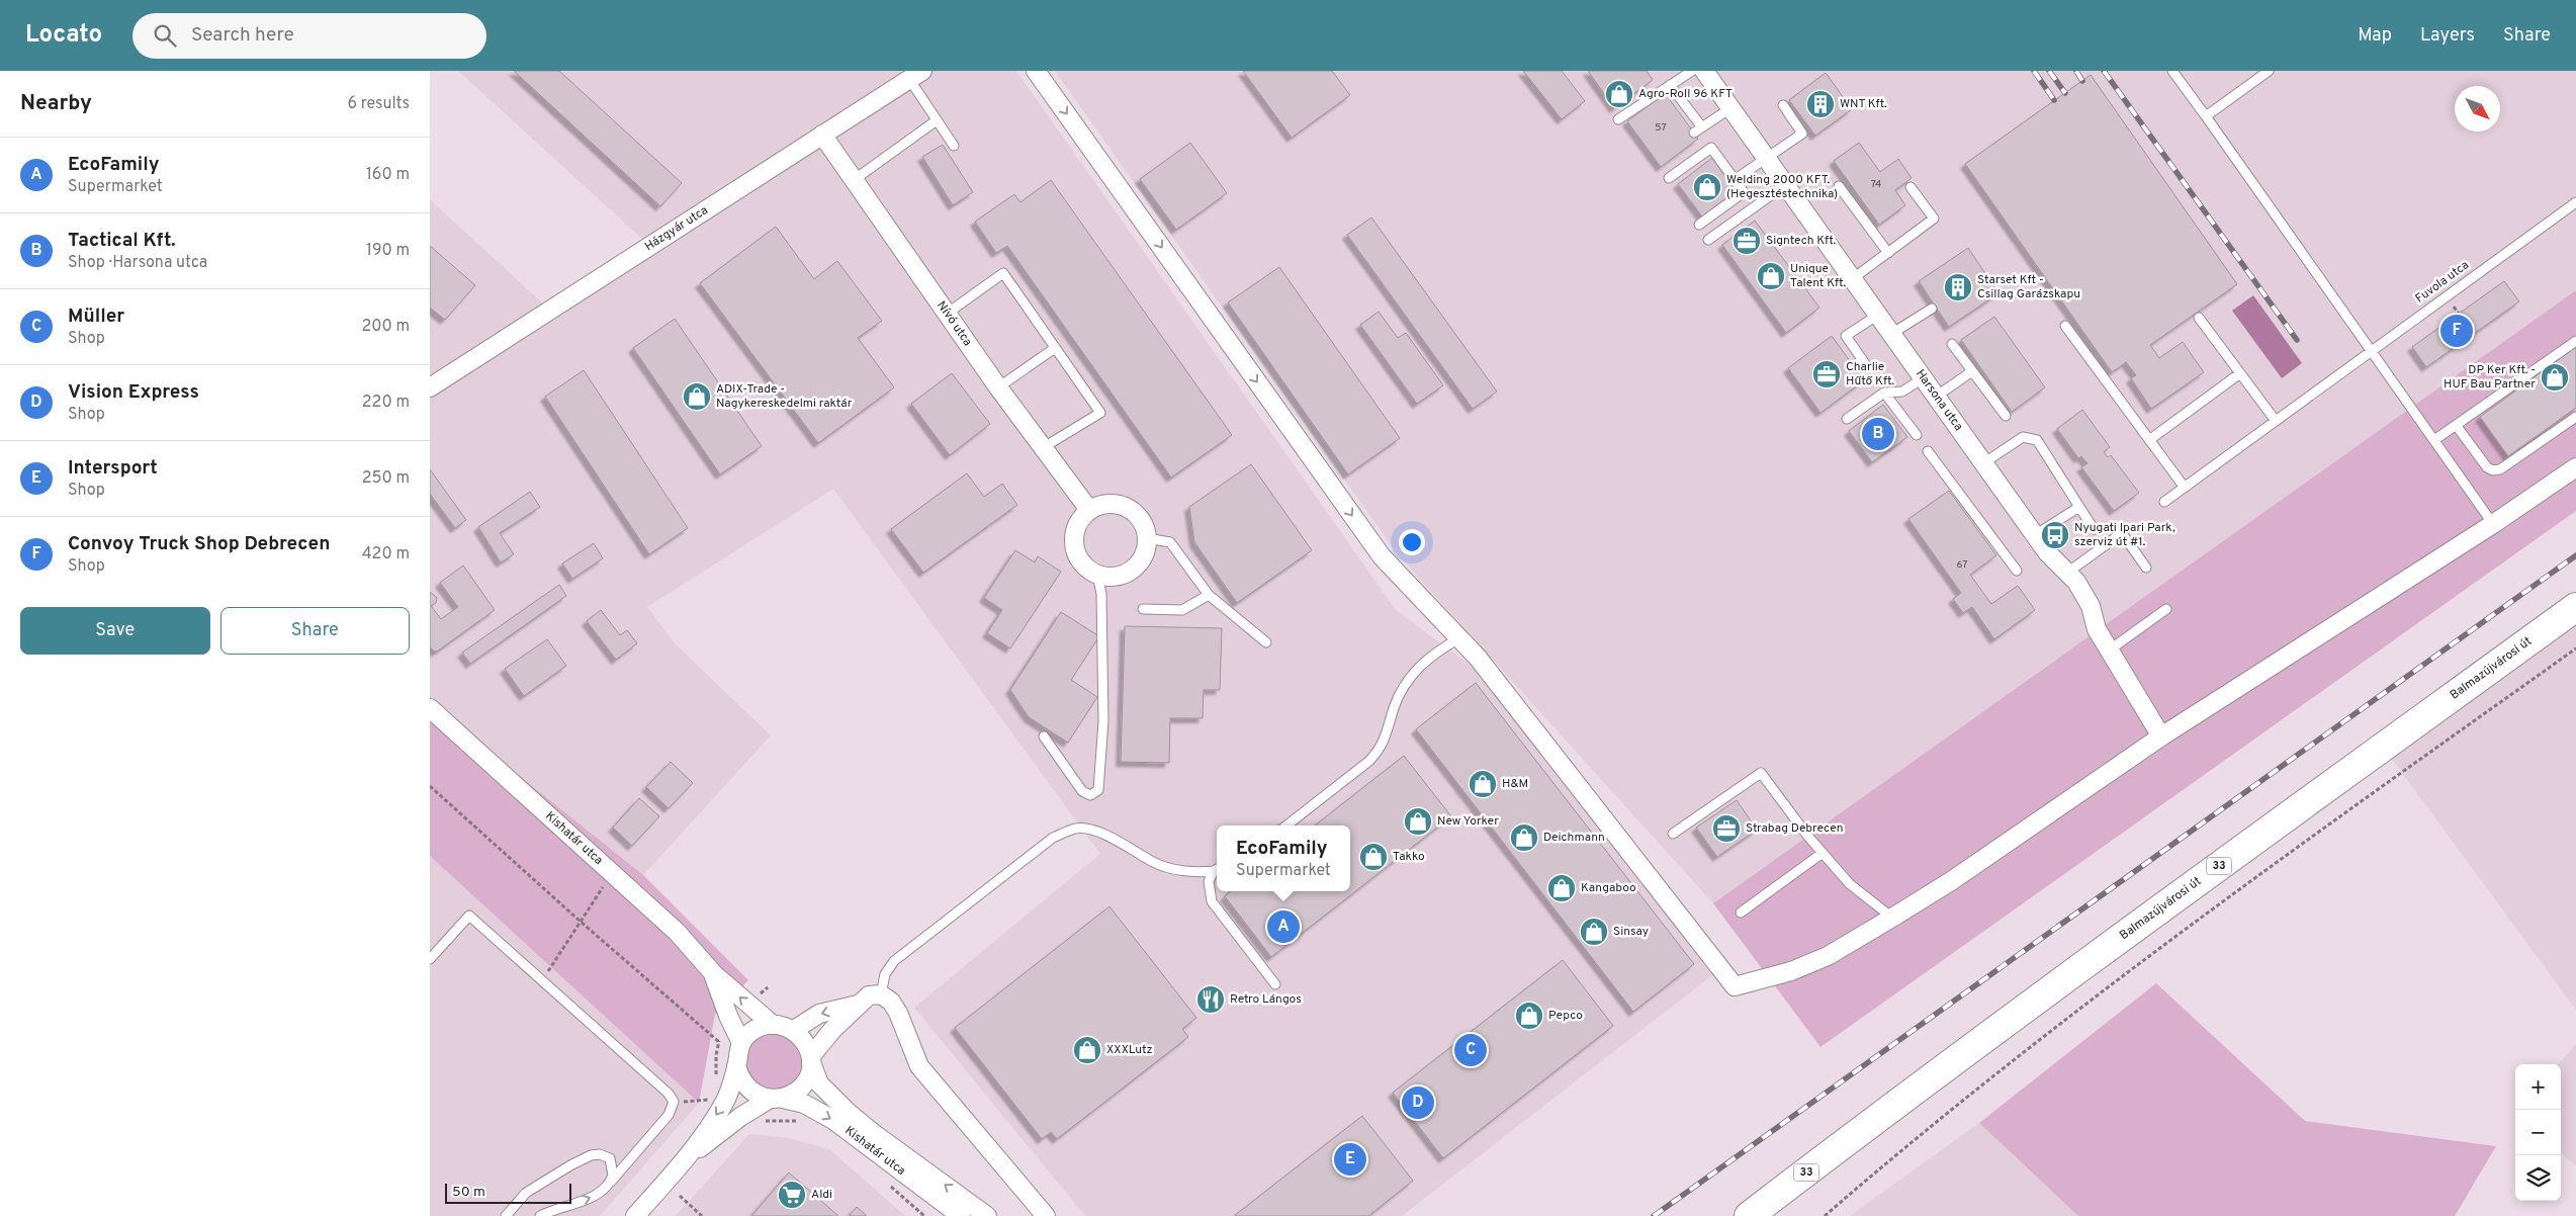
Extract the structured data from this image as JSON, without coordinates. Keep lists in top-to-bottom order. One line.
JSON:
{"streets":{"main road":["Balmazújvárosi út","33"],"street":["Házgyár utca","Nívó utca","Harsona utca","Kishatár utca"],"lane":["Fuvola utca"]},"crossings":[["Házgyár utca","Nívó utca"]],"places":{"shop":["Agro-Roll 96 KFT","Welding 2000 KFT. (Hegesztéstechnika)","Unique Talent Kft.","DP Ker Kft. - HUF Bau Partner","ADIX-Trade - Nagykereskedelmi raktár","H&M","New Yorker","Deichmann","Takko","Kangaboo","Sinsay","Pepco","XXXLutz"],"building":["WNT Kft.","Starset Kft - Csillag Garázskapu"],"office":["Signtech Kft.","Charlie Hűtő Kft.","Strabag Debrecen"],"bus stop":["Nyugati Ipari Park, szerviz út #1."],"restaurant":["Retro Lángos"],"supermarket":["Aldi"]},"house_numbers":["57","74","67"],"scale_bar":"50 m","north":"bottom right","page":{"header":"Locato","search":"Search here","nav":["Map","Layers","Share"],"heading":["Nearby","6 results"],"list":[{"mark":"A","name":"EcoFamily","note":"Supermarket","value":"160 m"},{"mark":"B","name":"Tactical Kft.","note":"Shop · Harsona utca","value":"190 m"},{"mark":"C","name":"Müller","note":"Shop","value":"200 m"},{"mark":"D","name":"Vision Express","note":"Shop","value":"220 m"},{"mark":"E","name":"Intersport","note":"Shop","value":"250 m"},{"mark":"F","name":"Convoy Truck Shop Debrecen","note":"Shop","value":"420 m"}],"pins":["F","B","A","C","D","E"],"buttons":["Save","Share"],"popup":["EcoFamily","Supermarket"],"map_buttons":["+","−"],"scale":"50 m"}}
